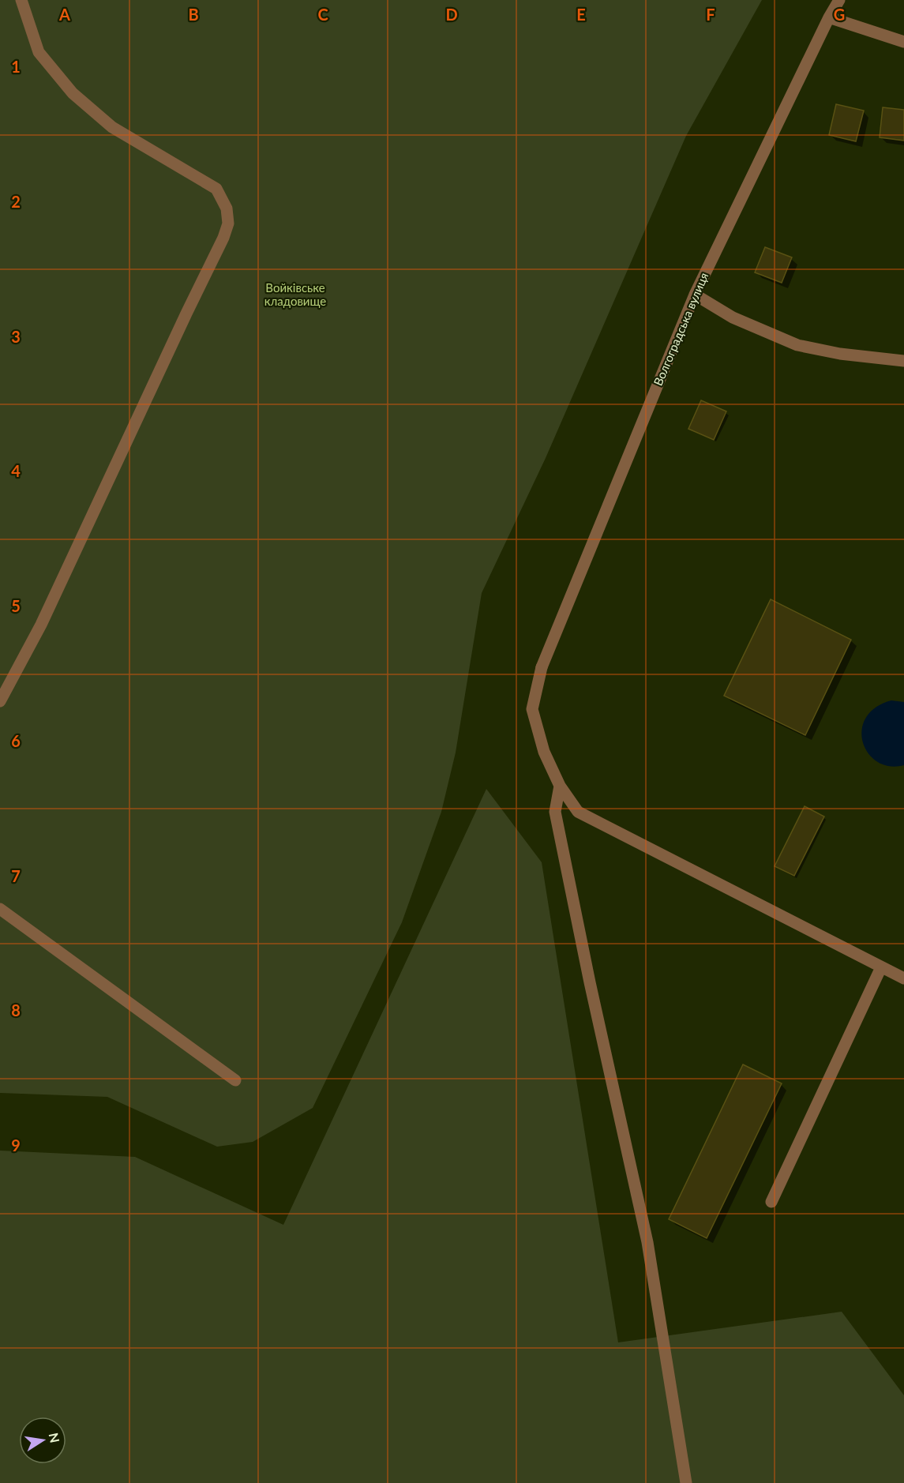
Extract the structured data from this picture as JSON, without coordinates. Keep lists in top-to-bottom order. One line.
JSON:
{"streets":{"street":["Волгоградська вулиця"]},"parks":["Войківське кладовище"],"north":"right","grid":{"columns":["A","B","C","D","E","F","G"],"rows":["1","2","3","4","5","6","7","8","9"]}}
